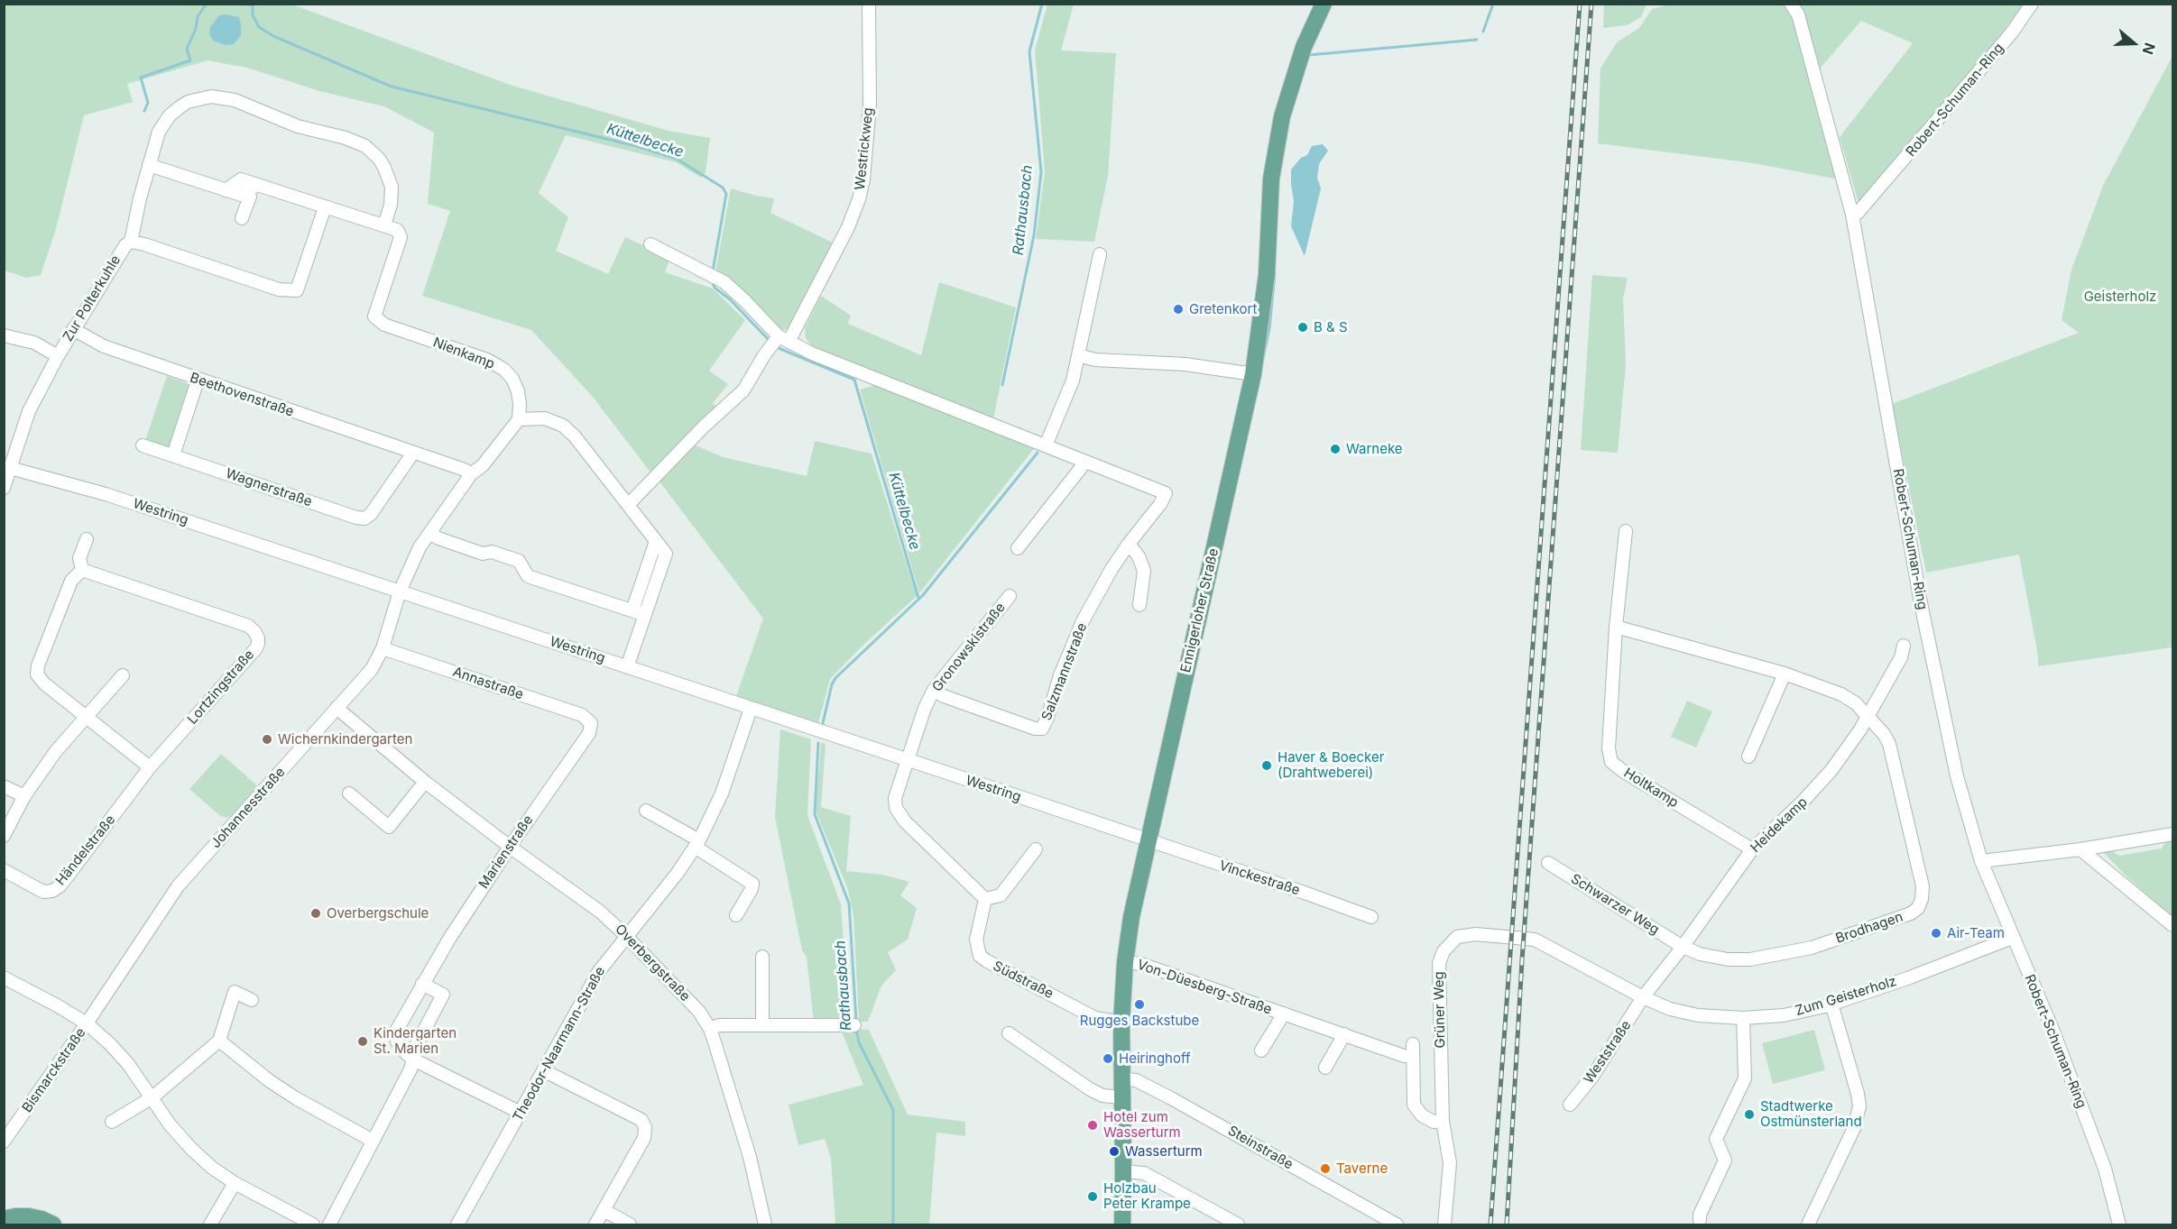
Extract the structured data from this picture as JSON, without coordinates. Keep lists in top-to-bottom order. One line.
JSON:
{"streets":{"main road":["Ennigerloher Straße"],"street":["Robert-Schuman-Ring","Westrickweg","Zur Polterkuhle","Nienkamp","Beethovenstraße","Wagnerstraße","Westring","Gronowskistraße","Salzmannstraße","Annastraße","Lortzingstraße","Holtkamp","Johannesstraße","Heidekamp","Händelstraße","Marienstraße","Vinckestraße","Schwarzer Weg","Brodhagen","Overbergstraße","Südstraße","Von-Düesberg-Straße","Zum Geisterholz","Grüner Weg","Theodor-Naarmann-Straße","Weststraße","Bismarckstraße","Steinstraße"]},"crossings":[["Robert-Schuman-Ring","Zum Geisterholz"],["Zur Polterkuhle","Beethovenstraße"],["Zur Polterkuhle","Westring"],["Nienkamp","Johannesstraße"],["Beethovenstraße","Wagnerstraße"],["Beethovenstraße","Johannesstraße"],["Westring","Ennigerloher Straße"],["Westring","Gronowskistraße"],["Westring","Johannesstraße"],["Westring","Vinckestraße"],["Westring","Theodor-Naarmann-Straße"],["Ennigerloher Straße","Vinckestraße"],["Ennigerloher Straße","Südstraße"],["Ennigerloher Straße","Von-Düesberg-Straße"],["Ennigerloher Straße","Steinstraße"],["Gronowskistraße","Salzmannstraße"],["Annastraße","Johannesstraße"],["Annastraße","Marienstraße"],["Lortzingstraße","Händelstraße"],["Holtkamp","Heidekamp"],["Johannesstraße","Overbergstraße"],["Johannesstraße","Bismarckstraße"],["Heidekamp","Schwarzer Weg"],["Heidekamp","Brodhagen"],["Heidekamp","Zum Geisterholz"],["Heidekamp","Grüner Weg"],["Heidekamp","Weststraße"],["Marienstraße","Overbergstraße"],["Schwarzer Weg","Brodhagen"],["Overbergstraße","Theodor-Naarmann-Straße"],["Von-Düesberg-Straße","Grüner Weg"],["Zum Geisterholz","Grüner Weg"],["Zum Geisterholz","Weststraße"],["Grüner Weg","Weststraße"]],"water":["Küttelbecke","Rathausbach"],"parks":["Geisterholz"],"places":["Gretenkort","B & S","Warneke","Wichernkindergarten","Haver & Boecker (Drahtweberei)","Overbergschule","Air-Team","Rugges Backstube","Kindergarten St. Marien","Heiringhoff","Stadtwerke Ostmünsterland","Hotel zum Wasserturm","Wasserturm","Taverne","Holzbau Peter Krampe"],"north":"right"}
